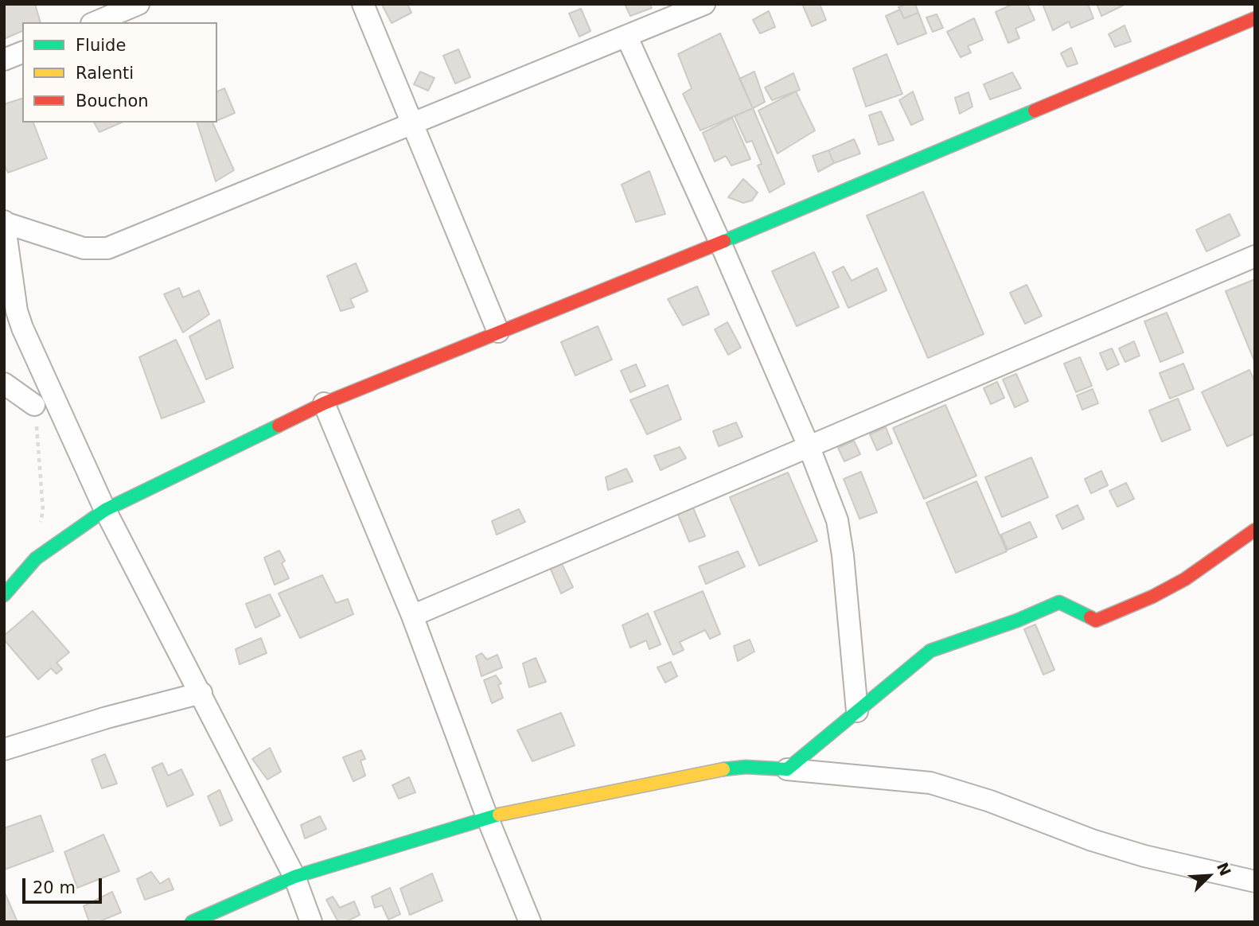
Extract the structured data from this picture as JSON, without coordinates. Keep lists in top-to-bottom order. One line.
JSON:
{"legend":["Fluide","Ralenti","Bouchon"],"scale_bar":"20 m","north":"top right"}
